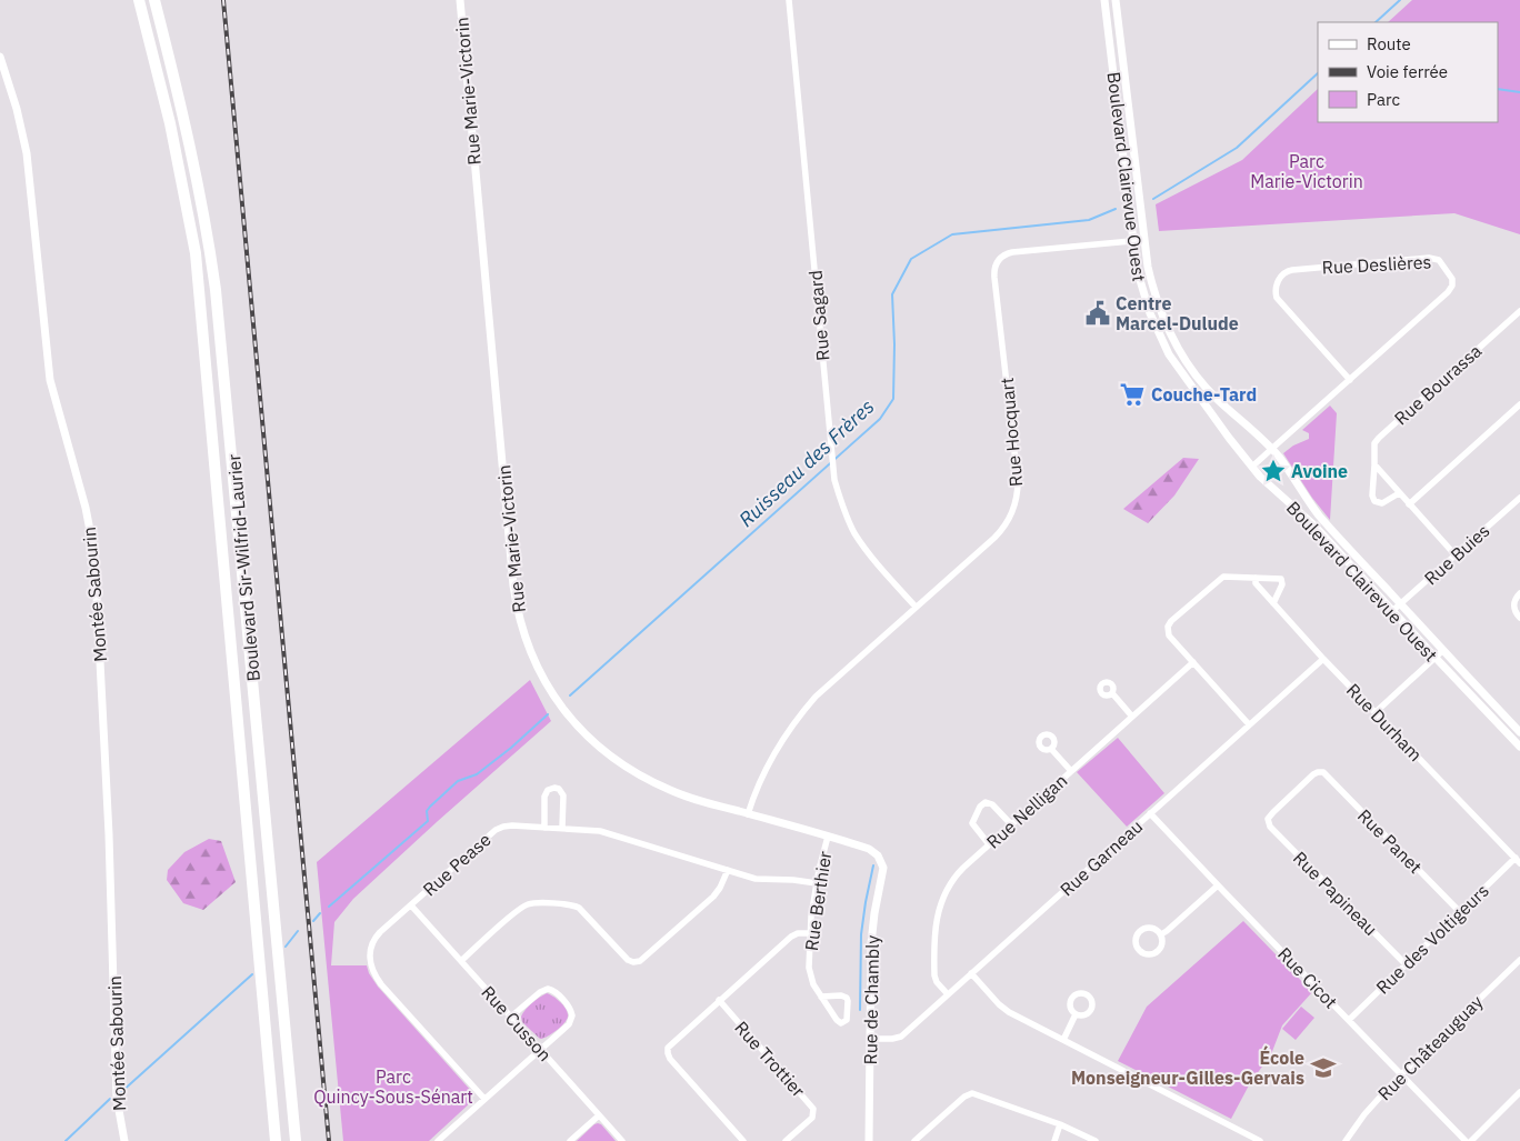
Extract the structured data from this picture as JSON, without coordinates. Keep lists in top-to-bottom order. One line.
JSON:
{"streets":{"highway":["Boulevard Sir-Wilfrid-Laurier"],"street":["Rue Marie-Victorin","Boulevard Clairevue Ouest","Rue Deslières","Rue Sagard","Rue Bourassa","Rue Hocquart","Rue Buies","Montée Sabourin","Rue Durham","Rue Nelligan","Rue Panet","Rue Garneau","Rue Pease","Rue Papineau","Rue Berthier","Rue des Voltigeurs","Rue Cicot","Rue de Chambly","Rue Cusson","Rue Châteauguay","Rue Trottier"]},"crossings":[["Rue Marie-Victorin","Rue Hocquart"],["Rue Marie-Victorin","Rue Berthier"],["Rue Marie-Victorin","Rue de Chambly"],["Boulevard Clairevue Ouest","Rue Deslières"],["Boulevard Clairevue Ouest","Rue Hocquart"],["Boulevard Clairevue Ouest","Rue Buies"],["Rue Sagard","Rue Hocquart"],["Rue Durham","Rue Garneau"],["Rue Durham","Rue des Voltigeurs"],["Rue Nelligan","Rue Garneau"],["Rue Panet","Rue Papineau"],["Rue Panet","Rue des Voltigeurs"],["Rue Garneau","Rue Cicot"],["Rue Garneau","Rue de Chambly"],["Rue Pease","Rue Berthier"],["Rue Pease","Rue Cusson"],["Rue Papineau","Rue des Voltigeurs"],["Rue des Voltigeurs","Rue Cicot"],["Rue Cicot","Rue Châteauguay"]],"water":["Ruisseau des Frères"],"parks":["Parc Marie-Victorin","Parc Quincy-Sous-Sénart"],"places":{"public building":["Centre Marcel-Dulude"],"supermarket":["Couche-Tard"],"place":["Avoine"],"school or university":["École Monseigneur-Gilles-Gervais"]},"legend":["Route","Voie ferrée","Parc"]}
